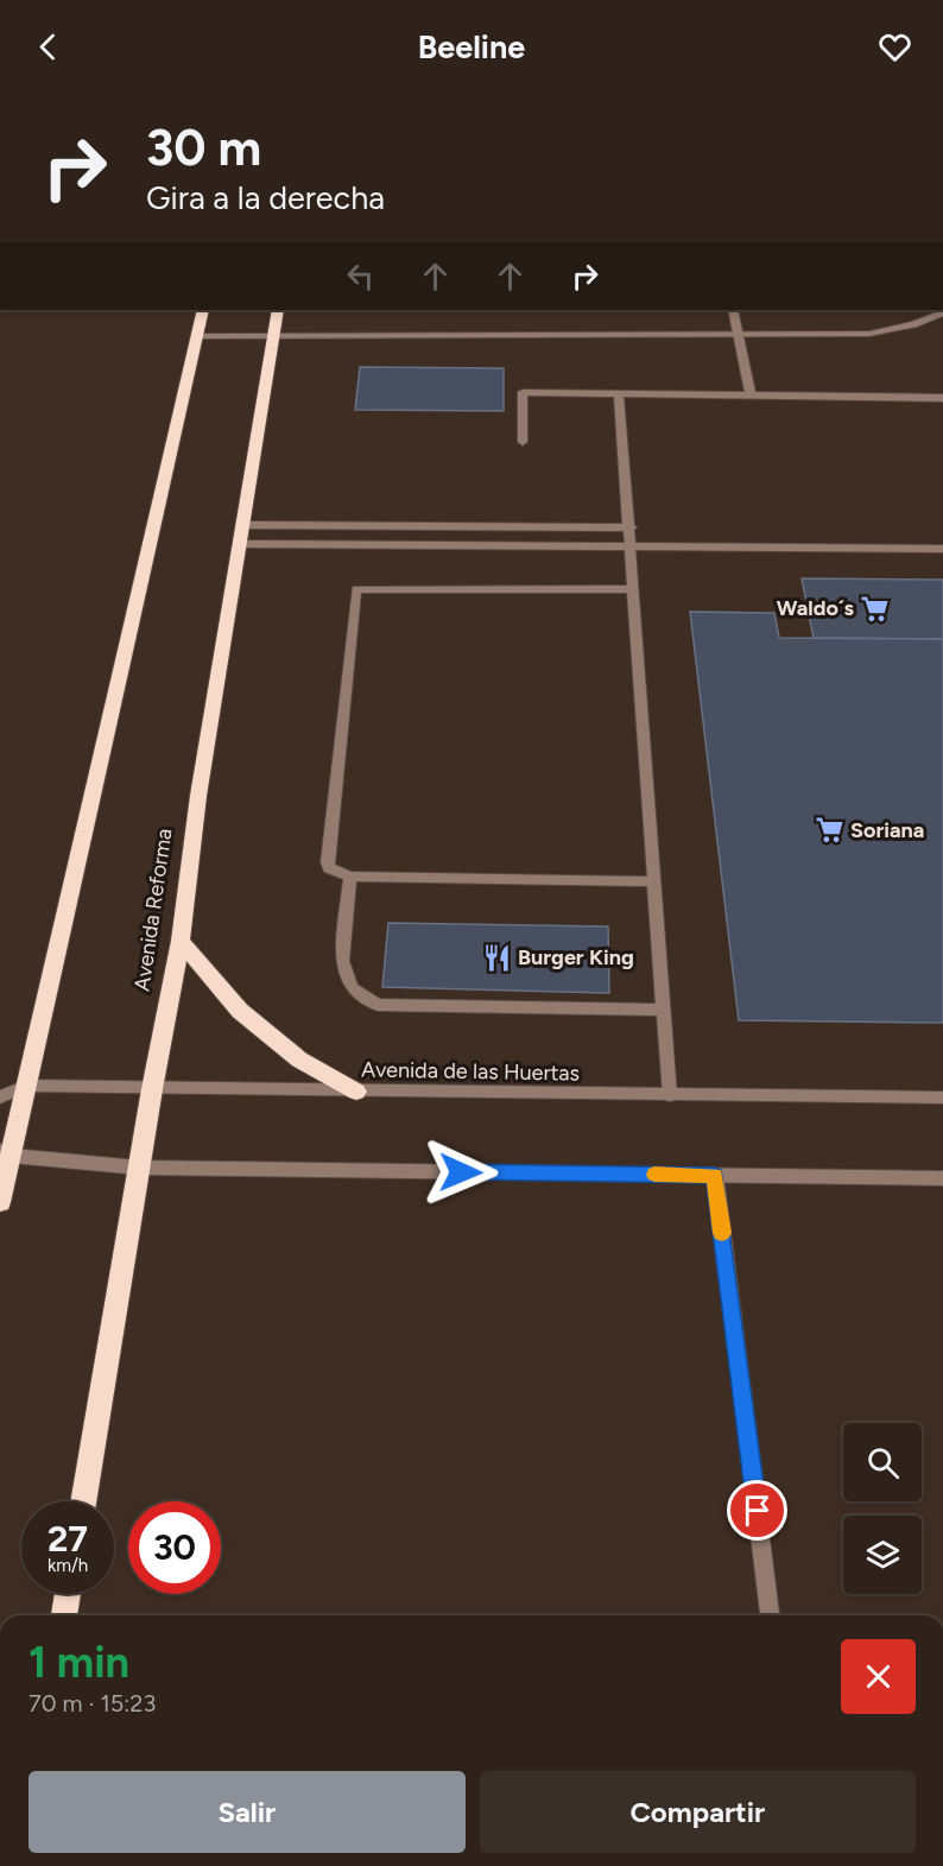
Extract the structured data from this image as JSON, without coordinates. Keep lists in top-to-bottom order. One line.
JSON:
{"streets":{"highway":["Avenida Reforma"],"street":["Avenida de las Huertas"]},"crossings":[["Avenida Reforma","Avenida de las Huertas"]],"places":{"supermarket":["Waldo´s","Soriana"],"restaurant":["Burger King"]},"page":{"header":"Beeline","turn":["30 m","Gira a la derecha"],"speed":"27 km/h","limit":"30","heading":["1 min","70 m · 15:23"],"buttons":["Salir","Compartir"]}}
